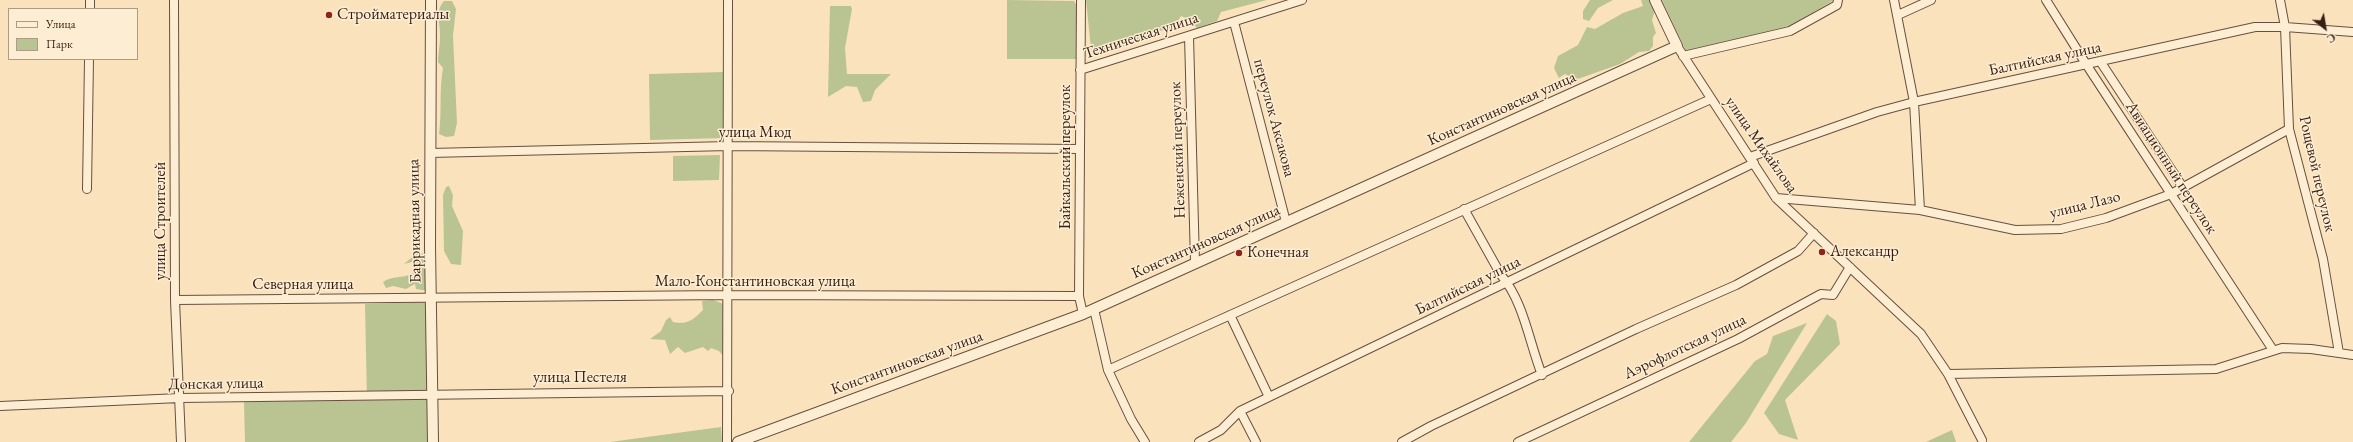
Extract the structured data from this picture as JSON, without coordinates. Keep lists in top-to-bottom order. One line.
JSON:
{"streets":{"street":["Техническая улица","Балтийская улица","Константиновская улица","переулок Аксакова","улица Мюд","улица Михайлова","Неженский переулок","Байкальский переулок","Авиационный переулок","Рощевой переулок","улица Лазо","улица Строителей","Баррикадная улица","Мало-Константиновская улица","Северная улица","Аэрофлотская улица","улица Пестеля","Донская улица"]},"crossings":[["Техническая улица","переулок Аксакова"],["Техническая улица","Неженский переулок"],["Техническая улица","Байкальский переулок"],["Балтийская улица","улица Михайлова"],["Балтийская улица","Авиационный переулок"],["Балтийская улица","Рощевой переулок"],["Константиновская улица","переулок Аксакова"],["Константиновская улица","улица Михайлова"],["Константиновская улица","Неженский переулок"],["Константиновская улица","Байкальский переулок"],["улица Мюд","Байкальский переулок"],["улица Мюд","Баррикадная улица"],["улица Михайлова","улица Лазо"],["улица Михайлова","Аэрофлотская улица"],["Байкальский переулок","Мало-Константиновская улица"],["Авиационный переулок","улица Лазо"],["Рощевой переулок","улица Лазо"],["улица Строителей","Северная улица"],["улица Строителей","Донская улица"],["Баррикадная улица","Мало-Константиновская улица"],["Баррикадная улица","Северная улица"],["Баррикадная улица","улица Пестеля"],["Баррикадная улица","Донская улица"],["Мало-Константиновская улица","Северная улица"],["улица Пестеля","Донская улица"]],"places":["Стройматериалы","Александр","Конечная"],"legend":["Улица","Парк"],"north":"bottom right"}
